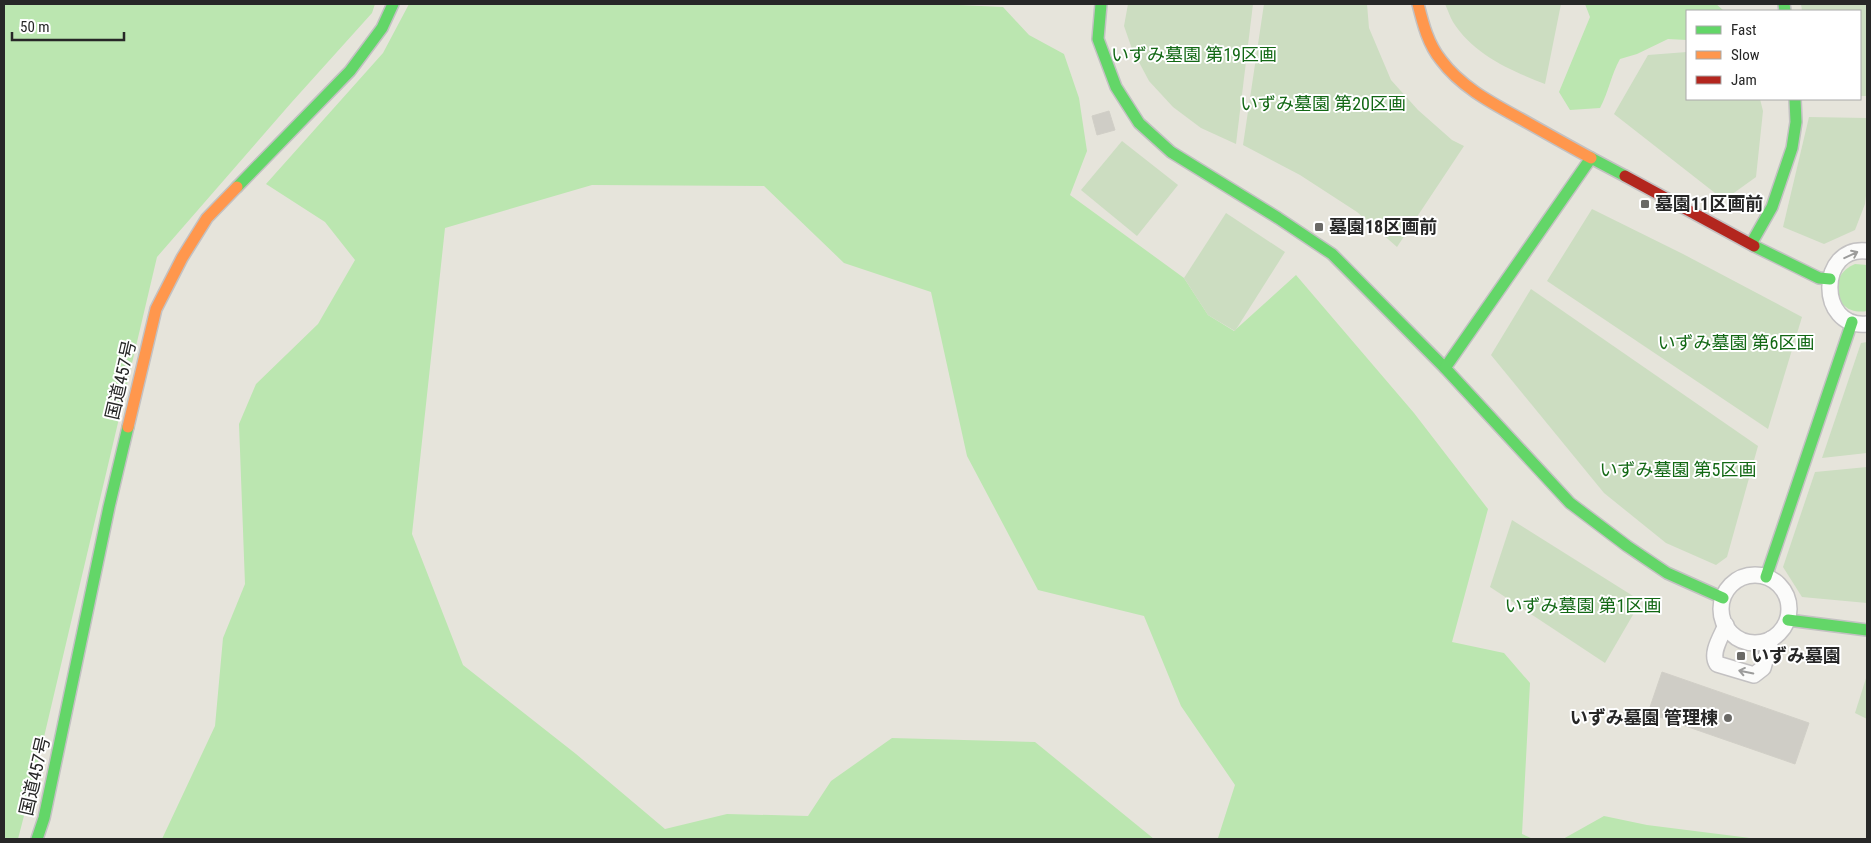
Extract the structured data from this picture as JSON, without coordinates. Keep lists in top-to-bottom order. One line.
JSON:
{"streets":{"main road":["国道457号"]},"parks":["いずみ墓園 第19区画","いずみ墓園 第20区画","いずみ墓園 第6区画","いずみ墓園 第5区画","いずみ墓園 第1区画"],"places":{"transit":["墓園11区画前","墓園18区画前","いずみ墓園"],"other":["いずみ墓園 管理棟"]},"legend":["Fast","Slow","Jam"],"scale_bar":"50 m"}
